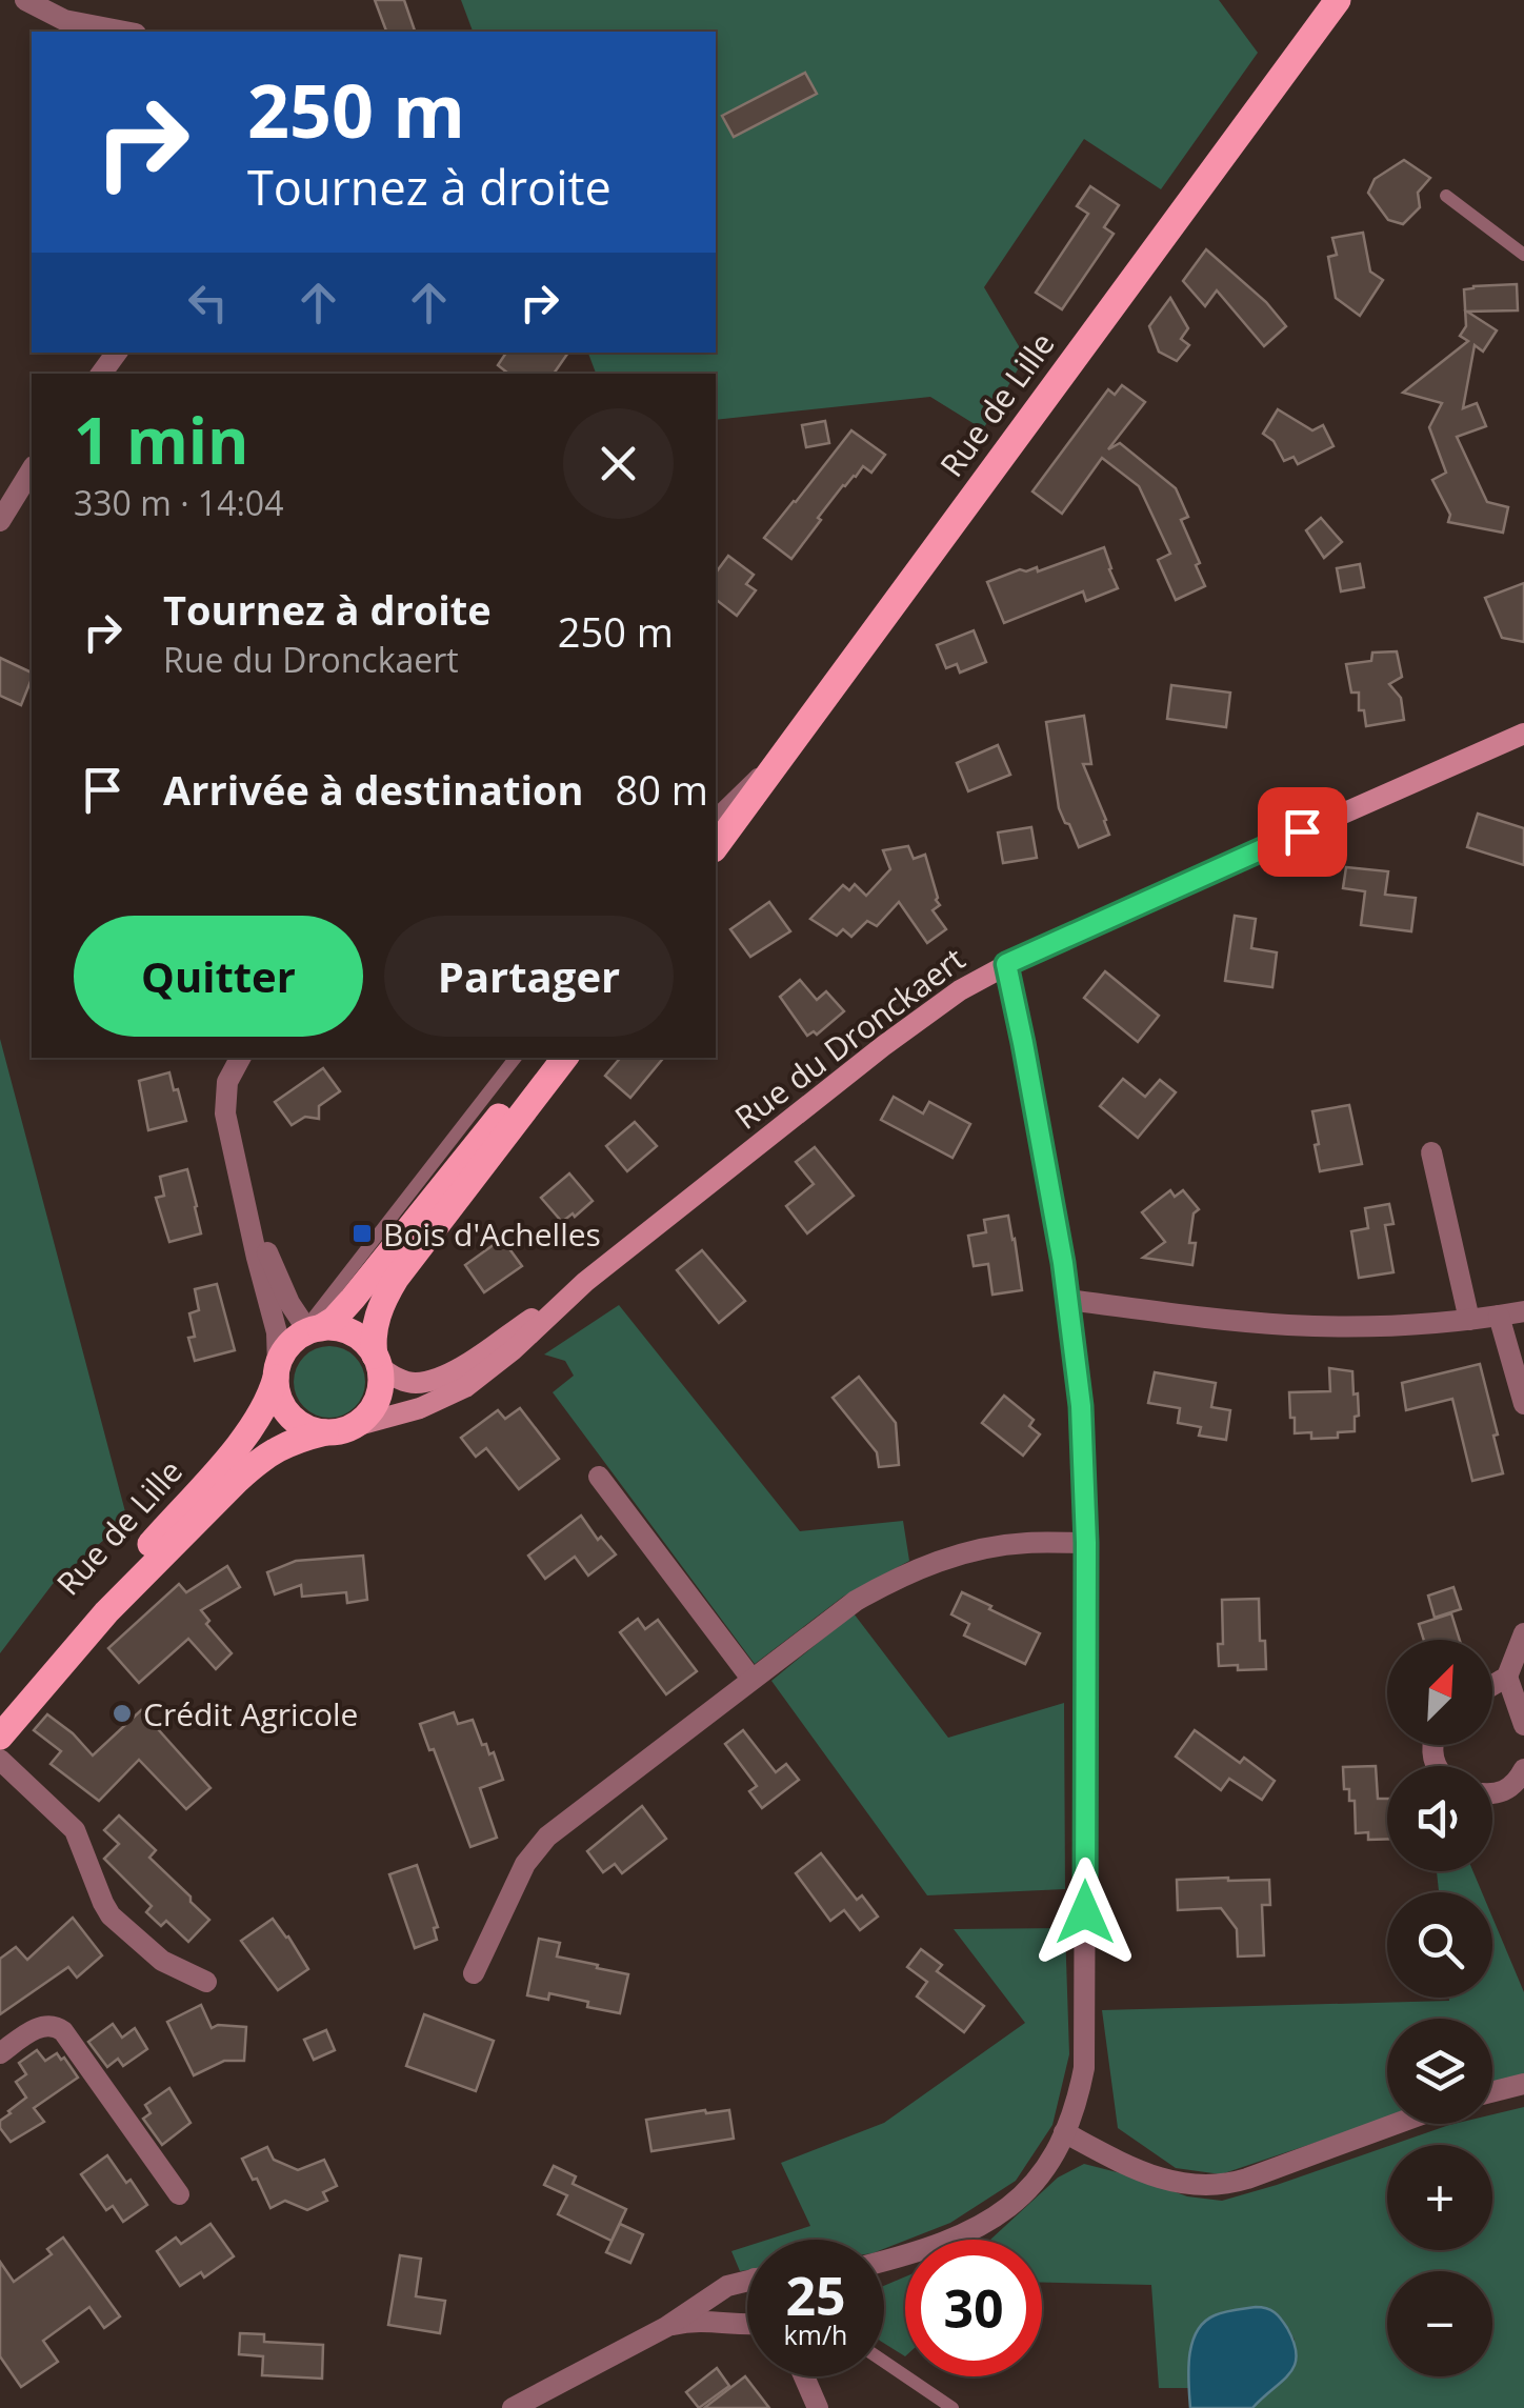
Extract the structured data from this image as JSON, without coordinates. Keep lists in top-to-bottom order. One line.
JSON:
{"streets":{"main road":["Rue de Lille","Rue du Dronckaert"]},"crossings":[["Rue de Lille","Rue du Dronckaert"]],"places":{"transit":["Bois d'Achelles"],"other":["Crédit Agricole"]},"north":"top right","page":{"turn":["250 m","Tournez à droite"],"heading":["1 min","330 m · 14:04"],"list":[{"name":"Tournez à droite","note":"Rue du Dronckaert","value":"250 m"},{"name":"Arrivée à destination","value":"80 m"}],"buttons":["Quitter","Partager"],"map_buttons":["+","−"],"speed":"25 km/h","limit":"30"}}
